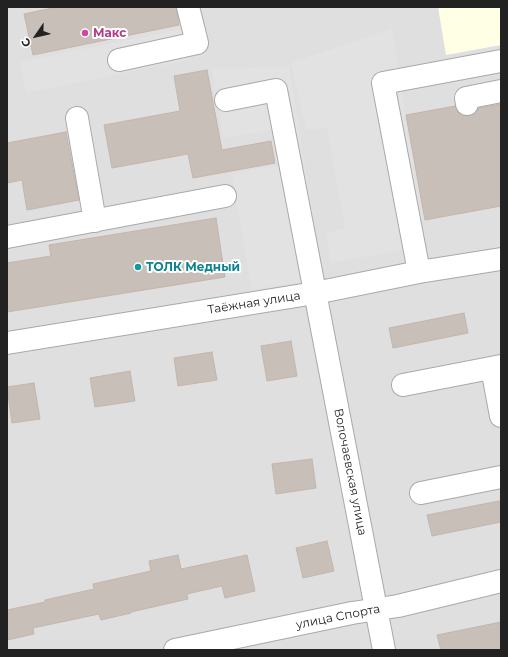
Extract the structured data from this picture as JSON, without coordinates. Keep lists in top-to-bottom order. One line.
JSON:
{"streets":{"street":["Таёжная улица","Волочаевская улица","улица Спорта"]},"crossings":[["Таёжная улица","Волочаевская улица"],["Волочаевская улица","улица Спорта"]],"places":["Макс","ТОЛК Медный"],"north":"bottom left"}
